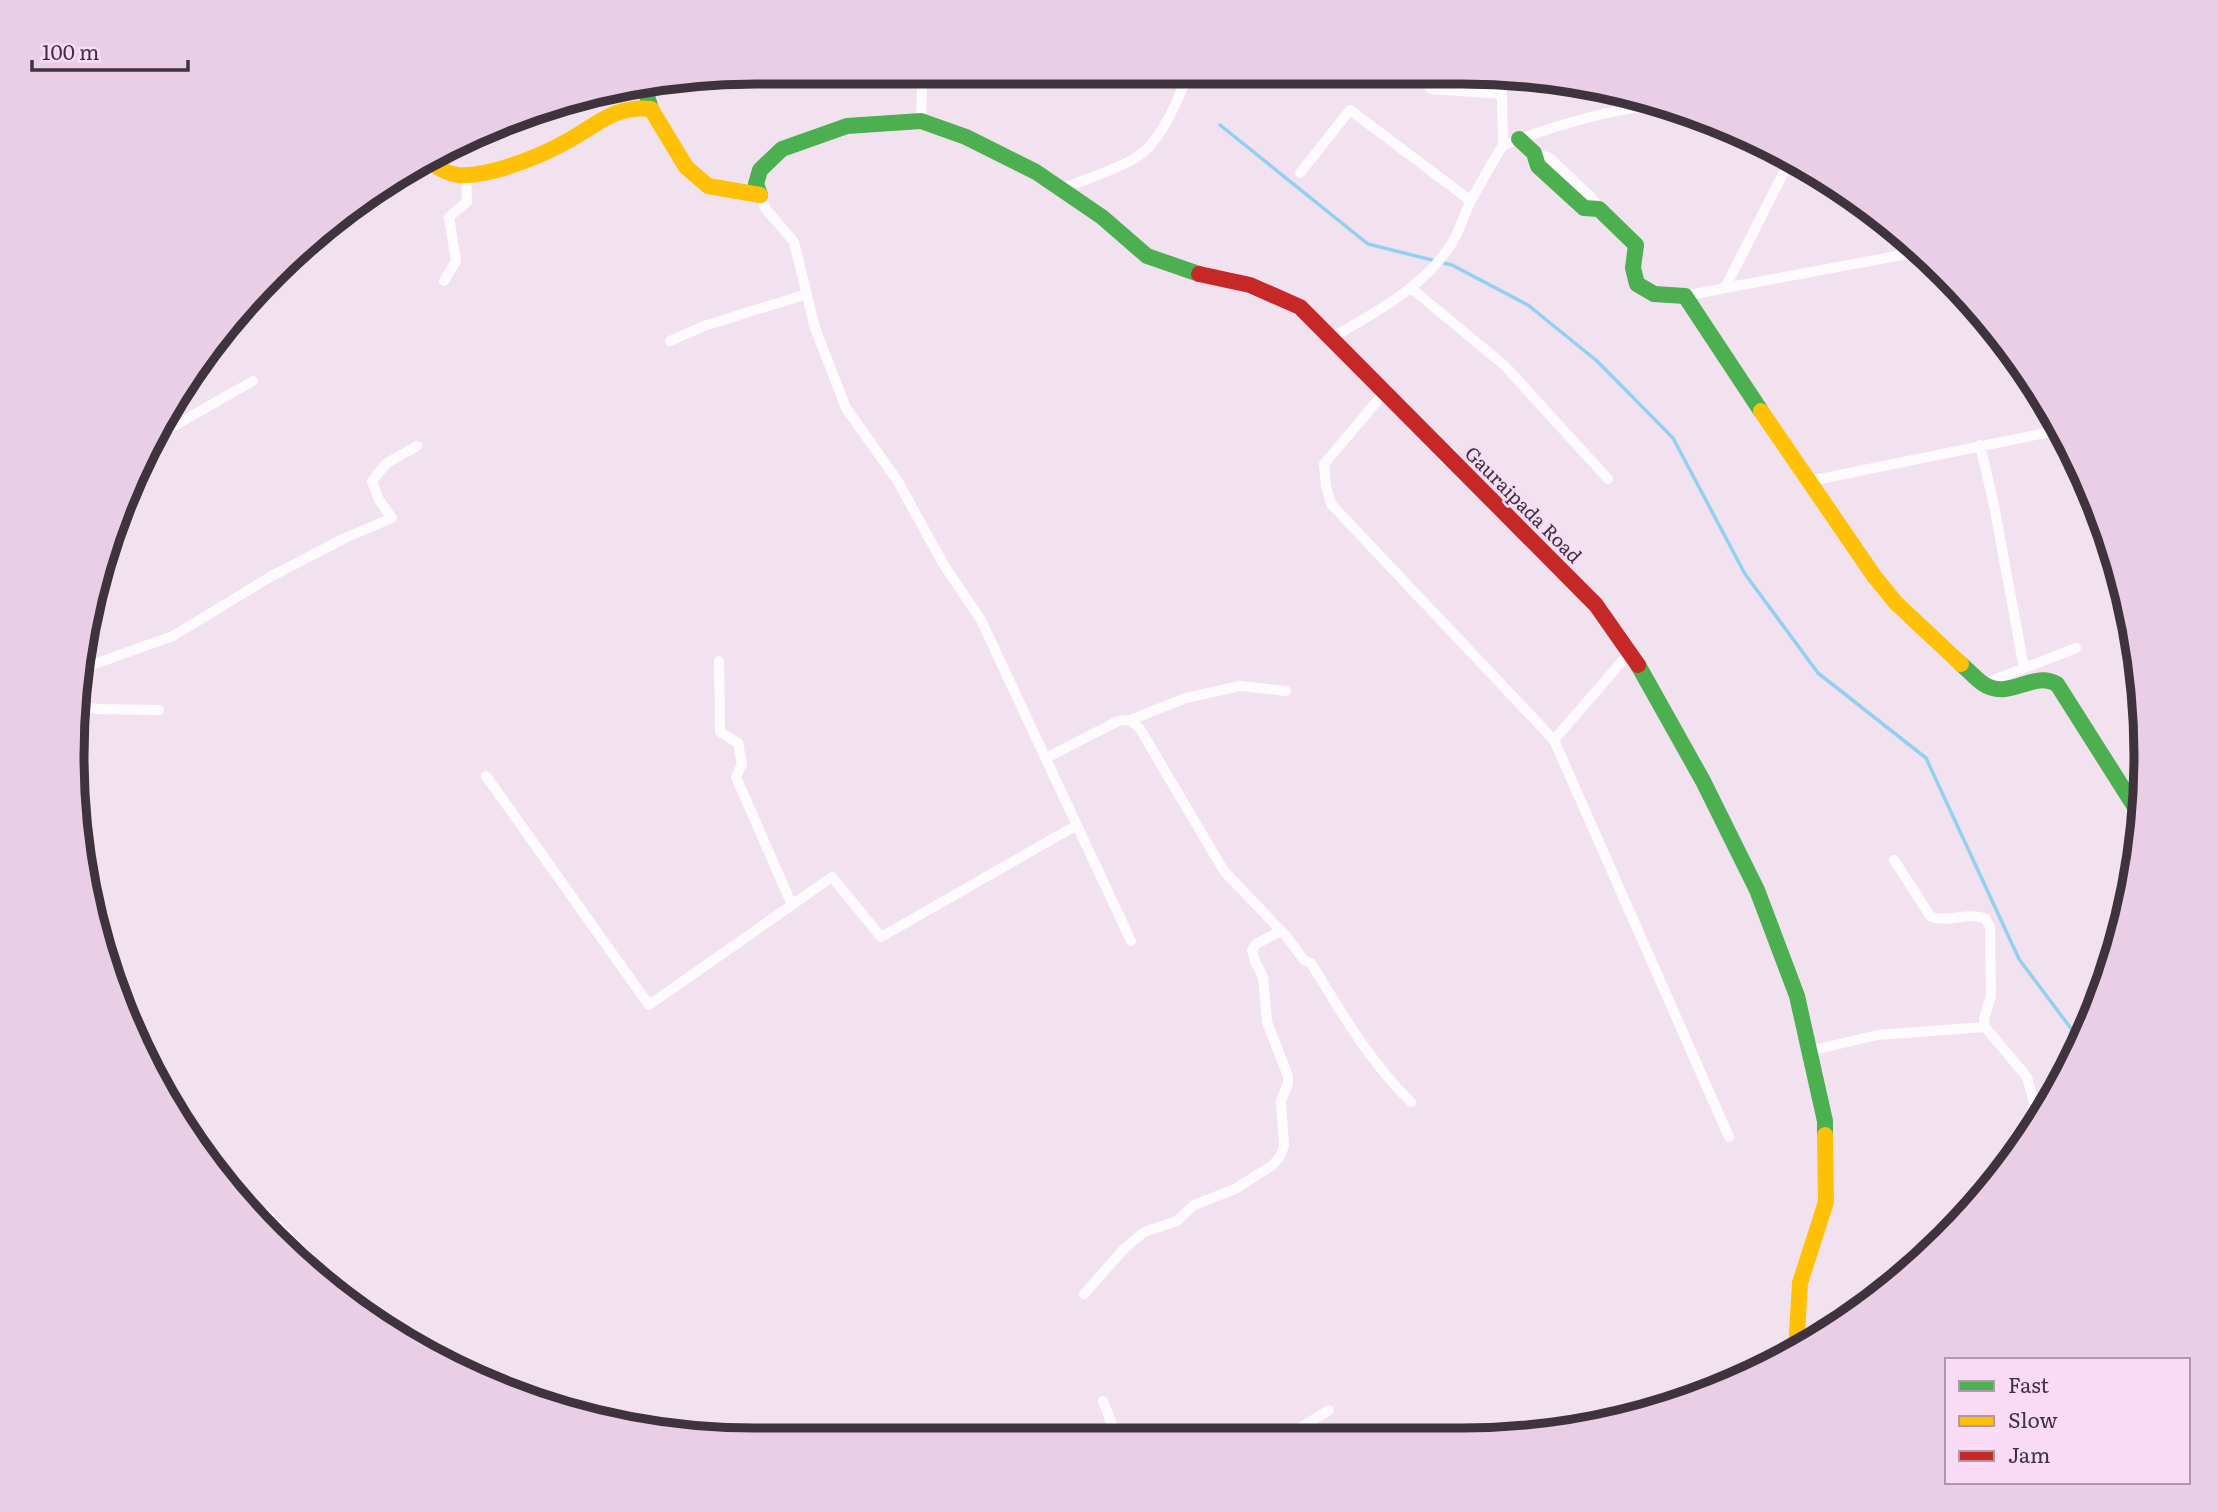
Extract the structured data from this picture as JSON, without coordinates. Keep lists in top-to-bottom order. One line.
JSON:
{"streets":{"street":["Gauraipada Road"]},"legend":["Fast","Slow","Jam"],"scale_bar":"100 m"}
